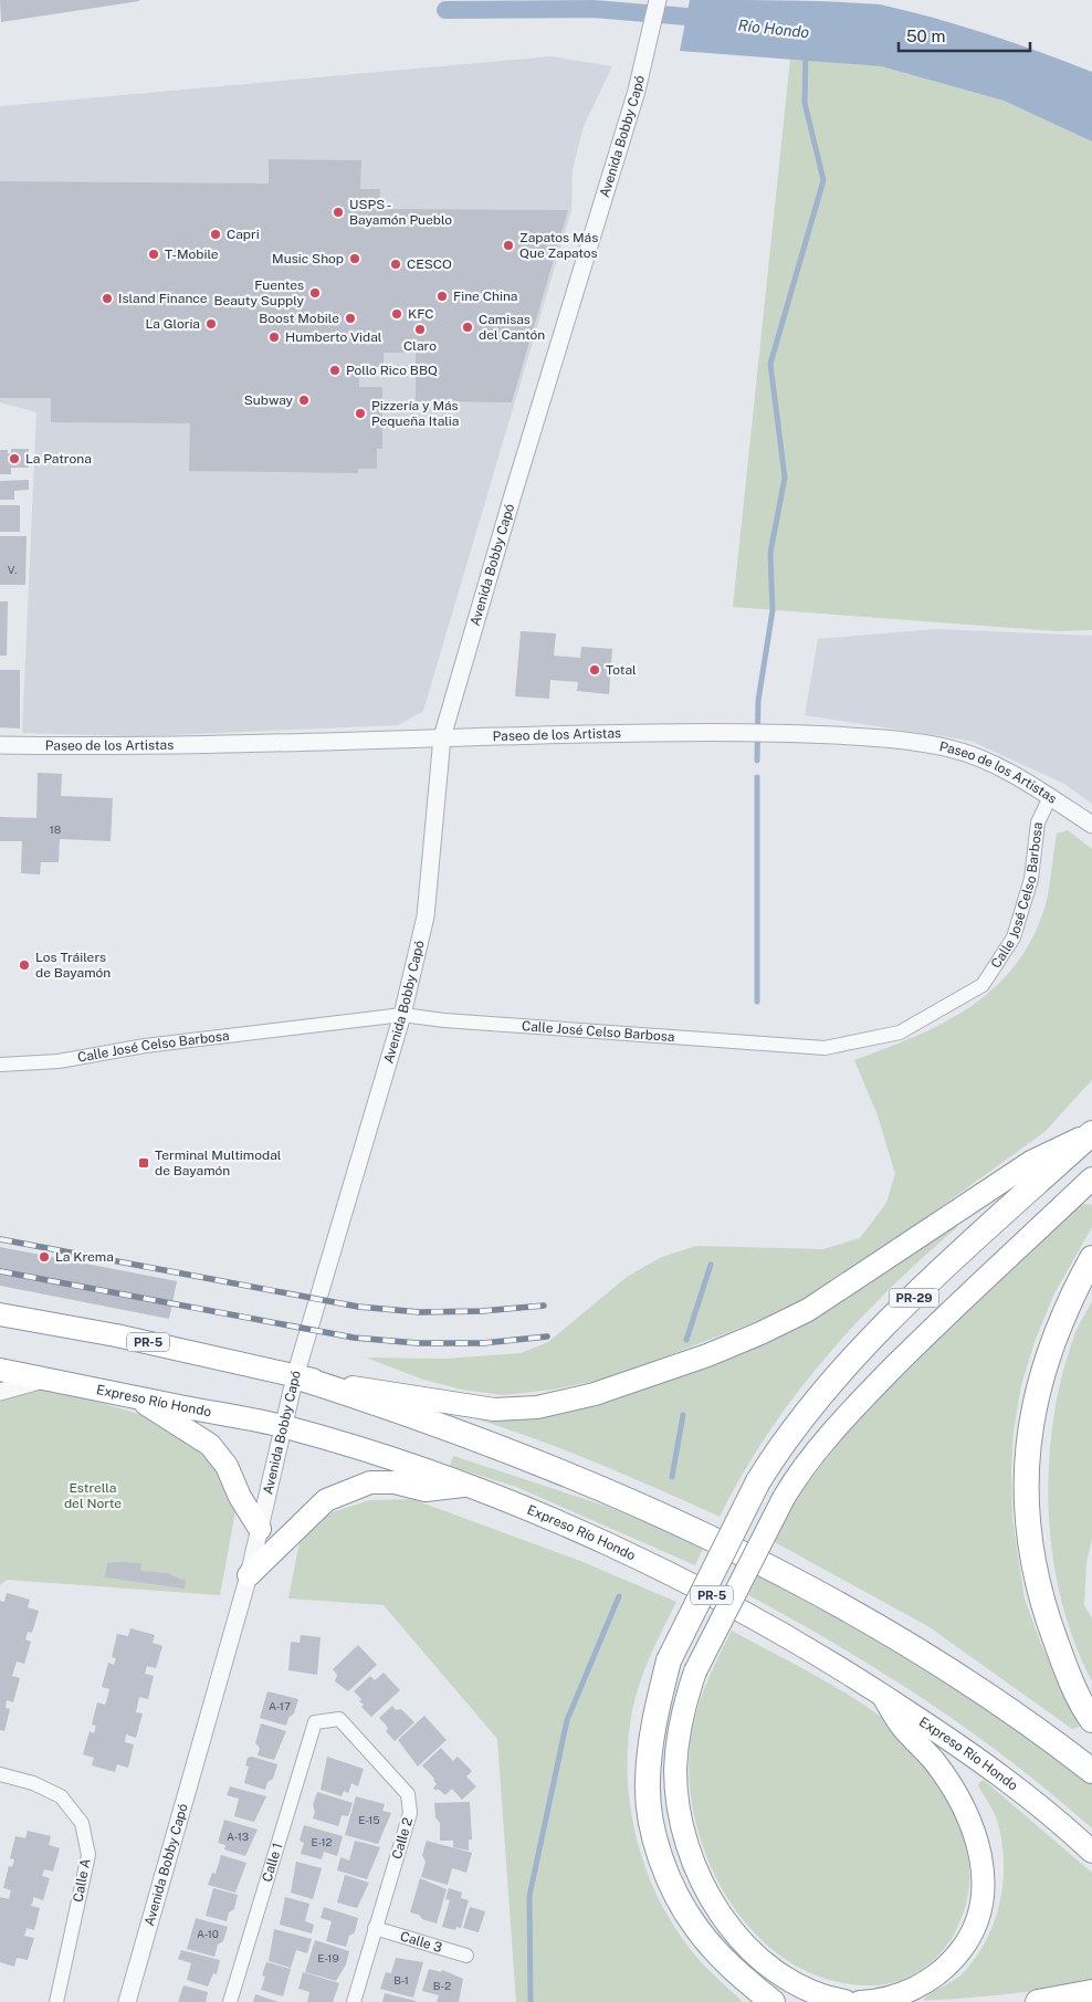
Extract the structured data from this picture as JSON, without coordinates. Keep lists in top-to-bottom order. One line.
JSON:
{"streets":{"highway":["PR-29","PR-5","Expreso Río Hondo"],"street":["Avenida Bobby Capó","Paseo de los Artistas","Calle José Celso Barbosa","Calle 2","Calle 1","Calle A","Calle 3"]},"crossings":[["Avenida Bobby Capó","Paseo de los Artistas"],["Avenida Bobby Capó","Calle José Celso Barbosa"],["Avenida Bobby Capó","PR-5"],["Avenida Bobby Capó","Expreso Río Hondo"],["Paseo de los Artistas","Calle José Celso Barbosa"],["Calle 2","Calle 1"],["Calle 2","Calle 3"]],"water":["Río Hondo"],"parks":["Estrella del Norte"],"places":{"other":["USPS - Bayamón Pueblo","Capri","Zapatos Más Que Zapatos","T-Mobile","Music Shop","CESCO","Fuentes Beauty Supply","Fine China","Island Finance","KFC","Boost Mobile","La Gloria","Camisas del Cantón","Claro","Humberto Vidal","Pollo Rico BBQ","Subway","Pizzería y Más Pequeña Italia","La Patrona","Total","Los Tráilers de Bayamón","La Krema"],"transit":["Terminal Multimodal de Bayamón"]},"house_numbers":["V.","18","A-17","E-15","A-13","E-12","A-10","E-19","B-1","B-2"],"scale_bar":"50 m"}
